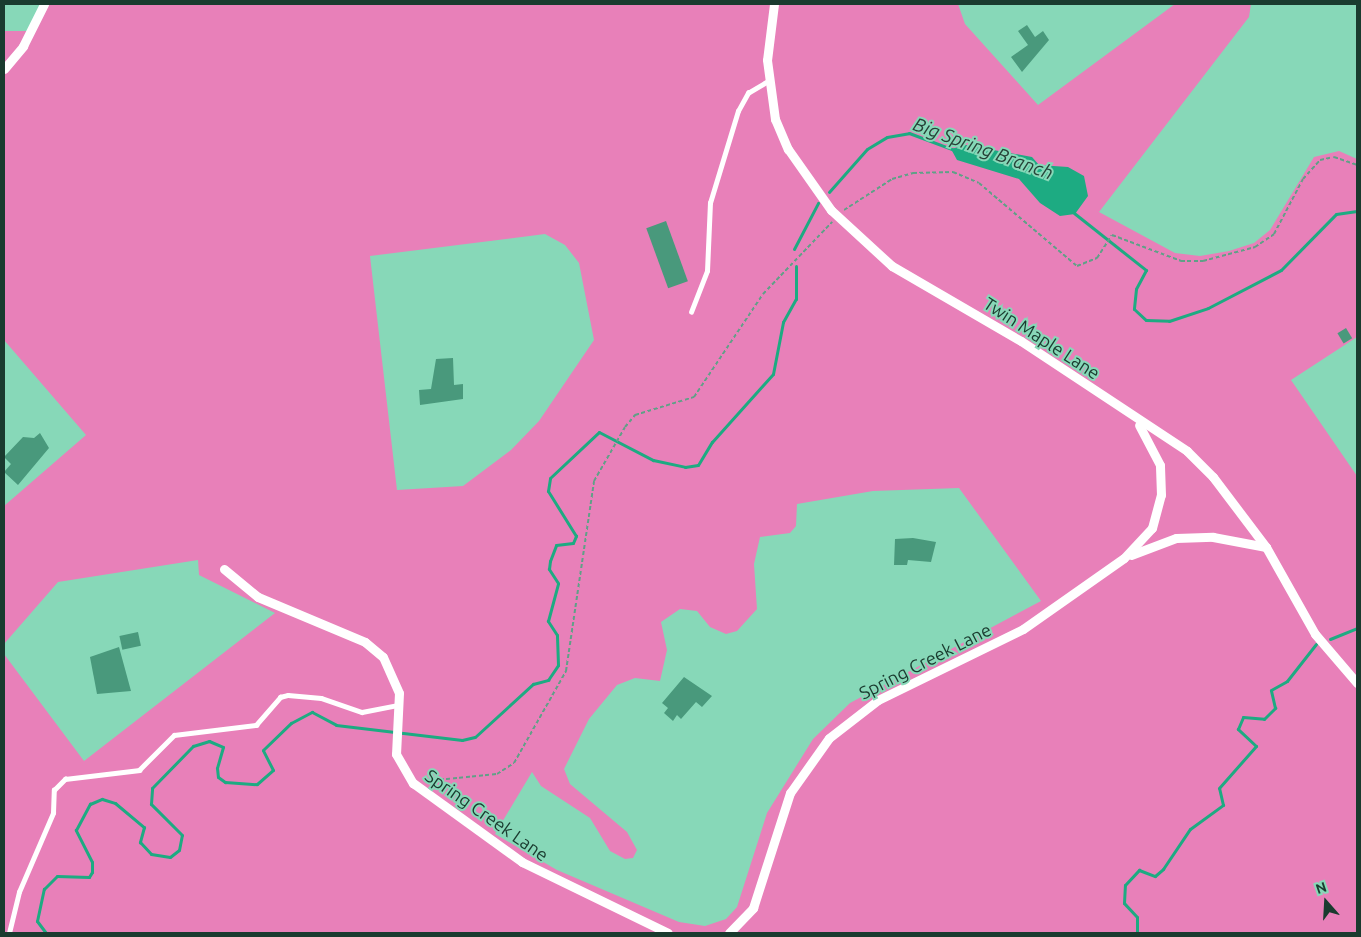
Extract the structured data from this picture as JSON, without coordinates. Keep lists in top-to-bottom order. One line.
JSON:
{"streets":{"street":["Twin Maple Lane","Spring Creek Lane"]},"crossings":[["Twin Maple Lane","Spring Creek Lane"]],"water":["Big Spring Branch"],"north":"top"}
